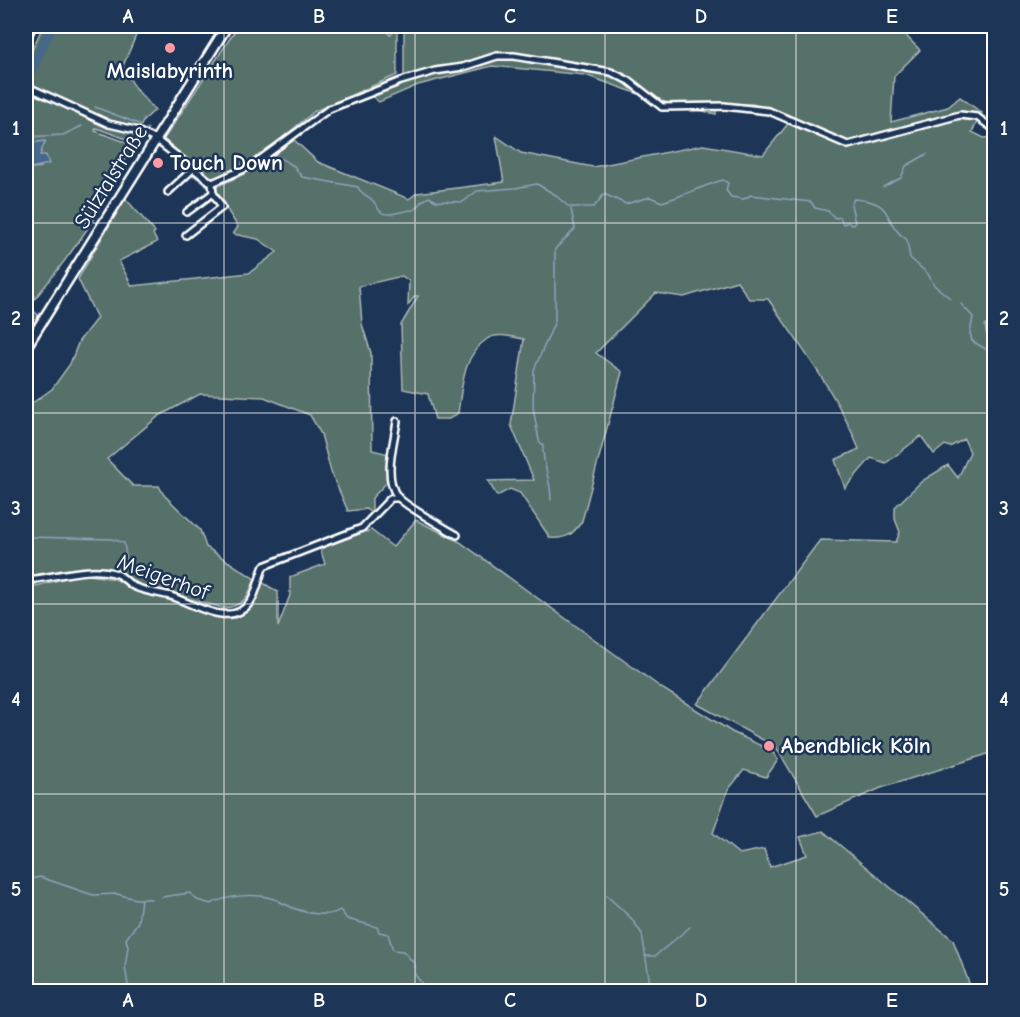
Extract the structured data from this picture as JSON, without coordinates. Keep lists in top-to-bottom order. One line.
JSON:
{"streets":{"main road":["Sülztalstraße"],"street":["Meigerhof"]},"places":["Maislabyrinth","Touch Down","Abendblick Köln"],"grid":{"columns":["A","B","C","D","E"],"rows":["1","2","3","4","5"]}}
